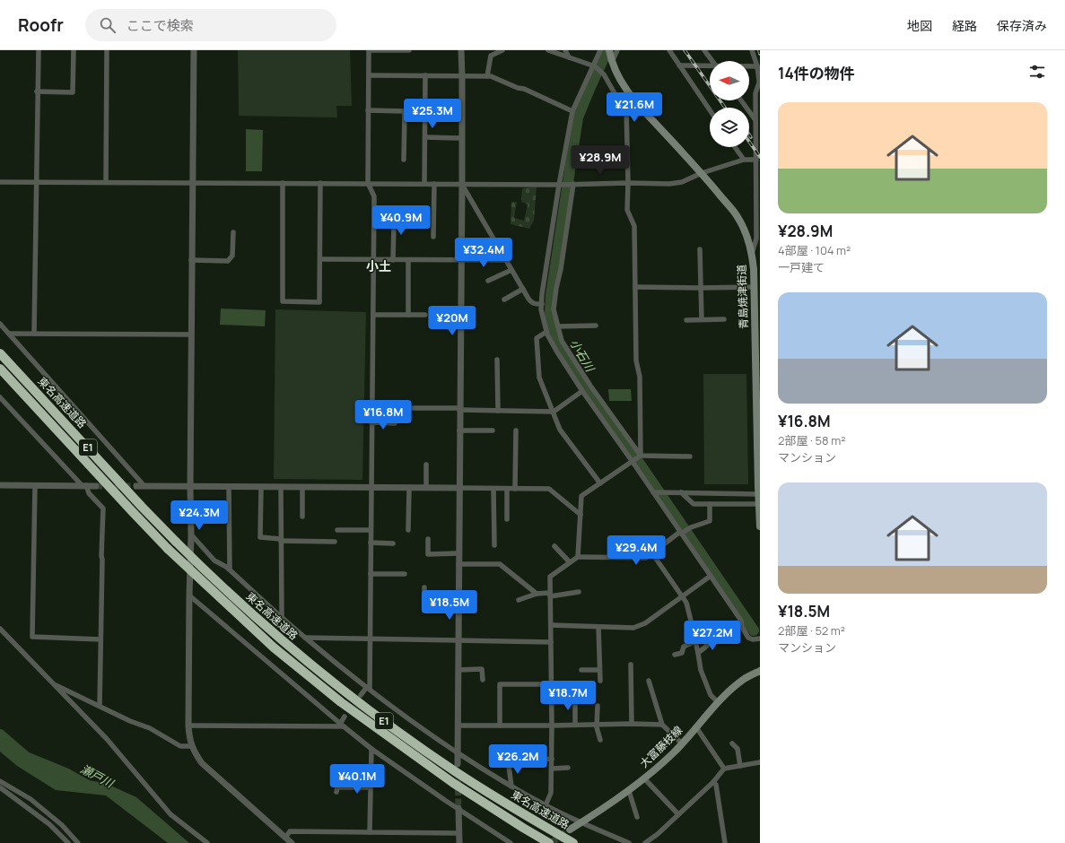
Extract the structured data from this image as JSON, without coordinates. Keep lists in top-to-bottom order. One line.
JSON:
{"streets":{"highway":["東名高速道路","E1"],"main road":["青島焼津街道","大富藤枝線"]},"districts":["小土"],"water":["小石川","瀬戸川"],"north":"left","page":{"header":"Roofr","search":"ここで検索","nav":["地図","経路","保存済み"],"heading":"14件の物件","price":["¥21.6M","¥25.3M","¥28.9M","¥40.9M","¥32.4M","¥20M","¥16.8M","¥24.3M","¥29.4M","¥18.5M","¥27.2M","¥18.7M","¥26.2M","¥40.1M"],"list":[{"name":"¥28.9M","note":"4部屋 · 104 m² · 一戸建て"},{"name":"¥16.8M","note":"2部屋 · 58 m² · マンション"},{"name":"¥18.5M","note":"2部屋 · 52 m² · マンション"}]}}
